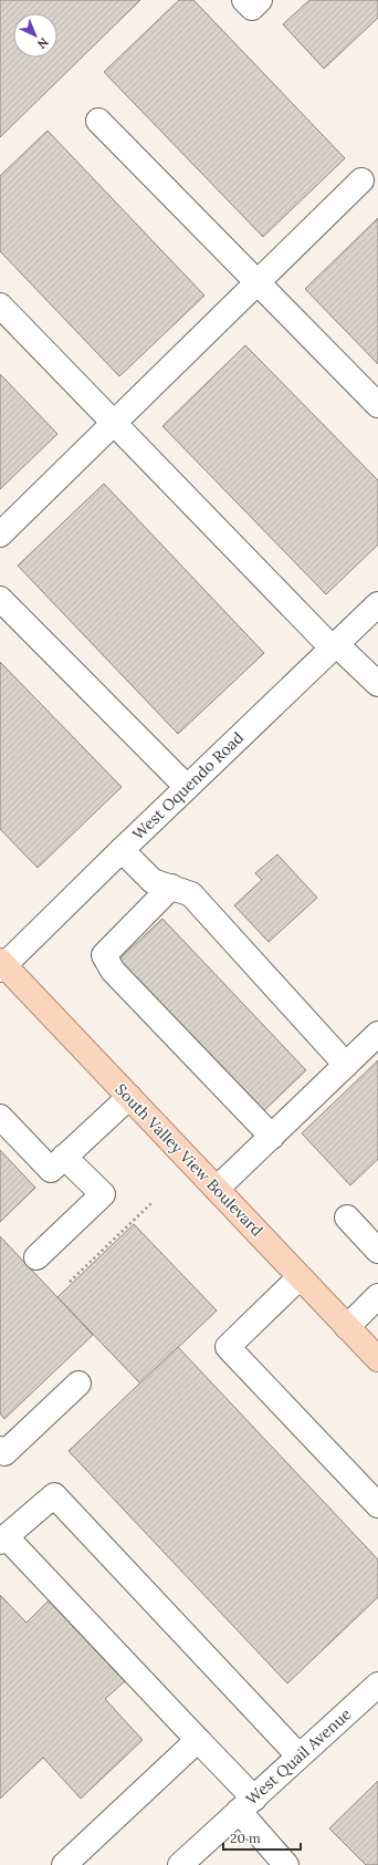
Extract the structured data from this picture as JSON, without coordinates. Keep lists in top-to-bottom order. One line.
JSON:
{"streets":{"main road":["South Valley View Boulevard"],"street":["West Oquendo Road","West Quail Avenue"]},"crossings":[["West Oquendo Road","South Valley View Boulevard"]],"scale_bar":"20 m","north":"bottom right"}
